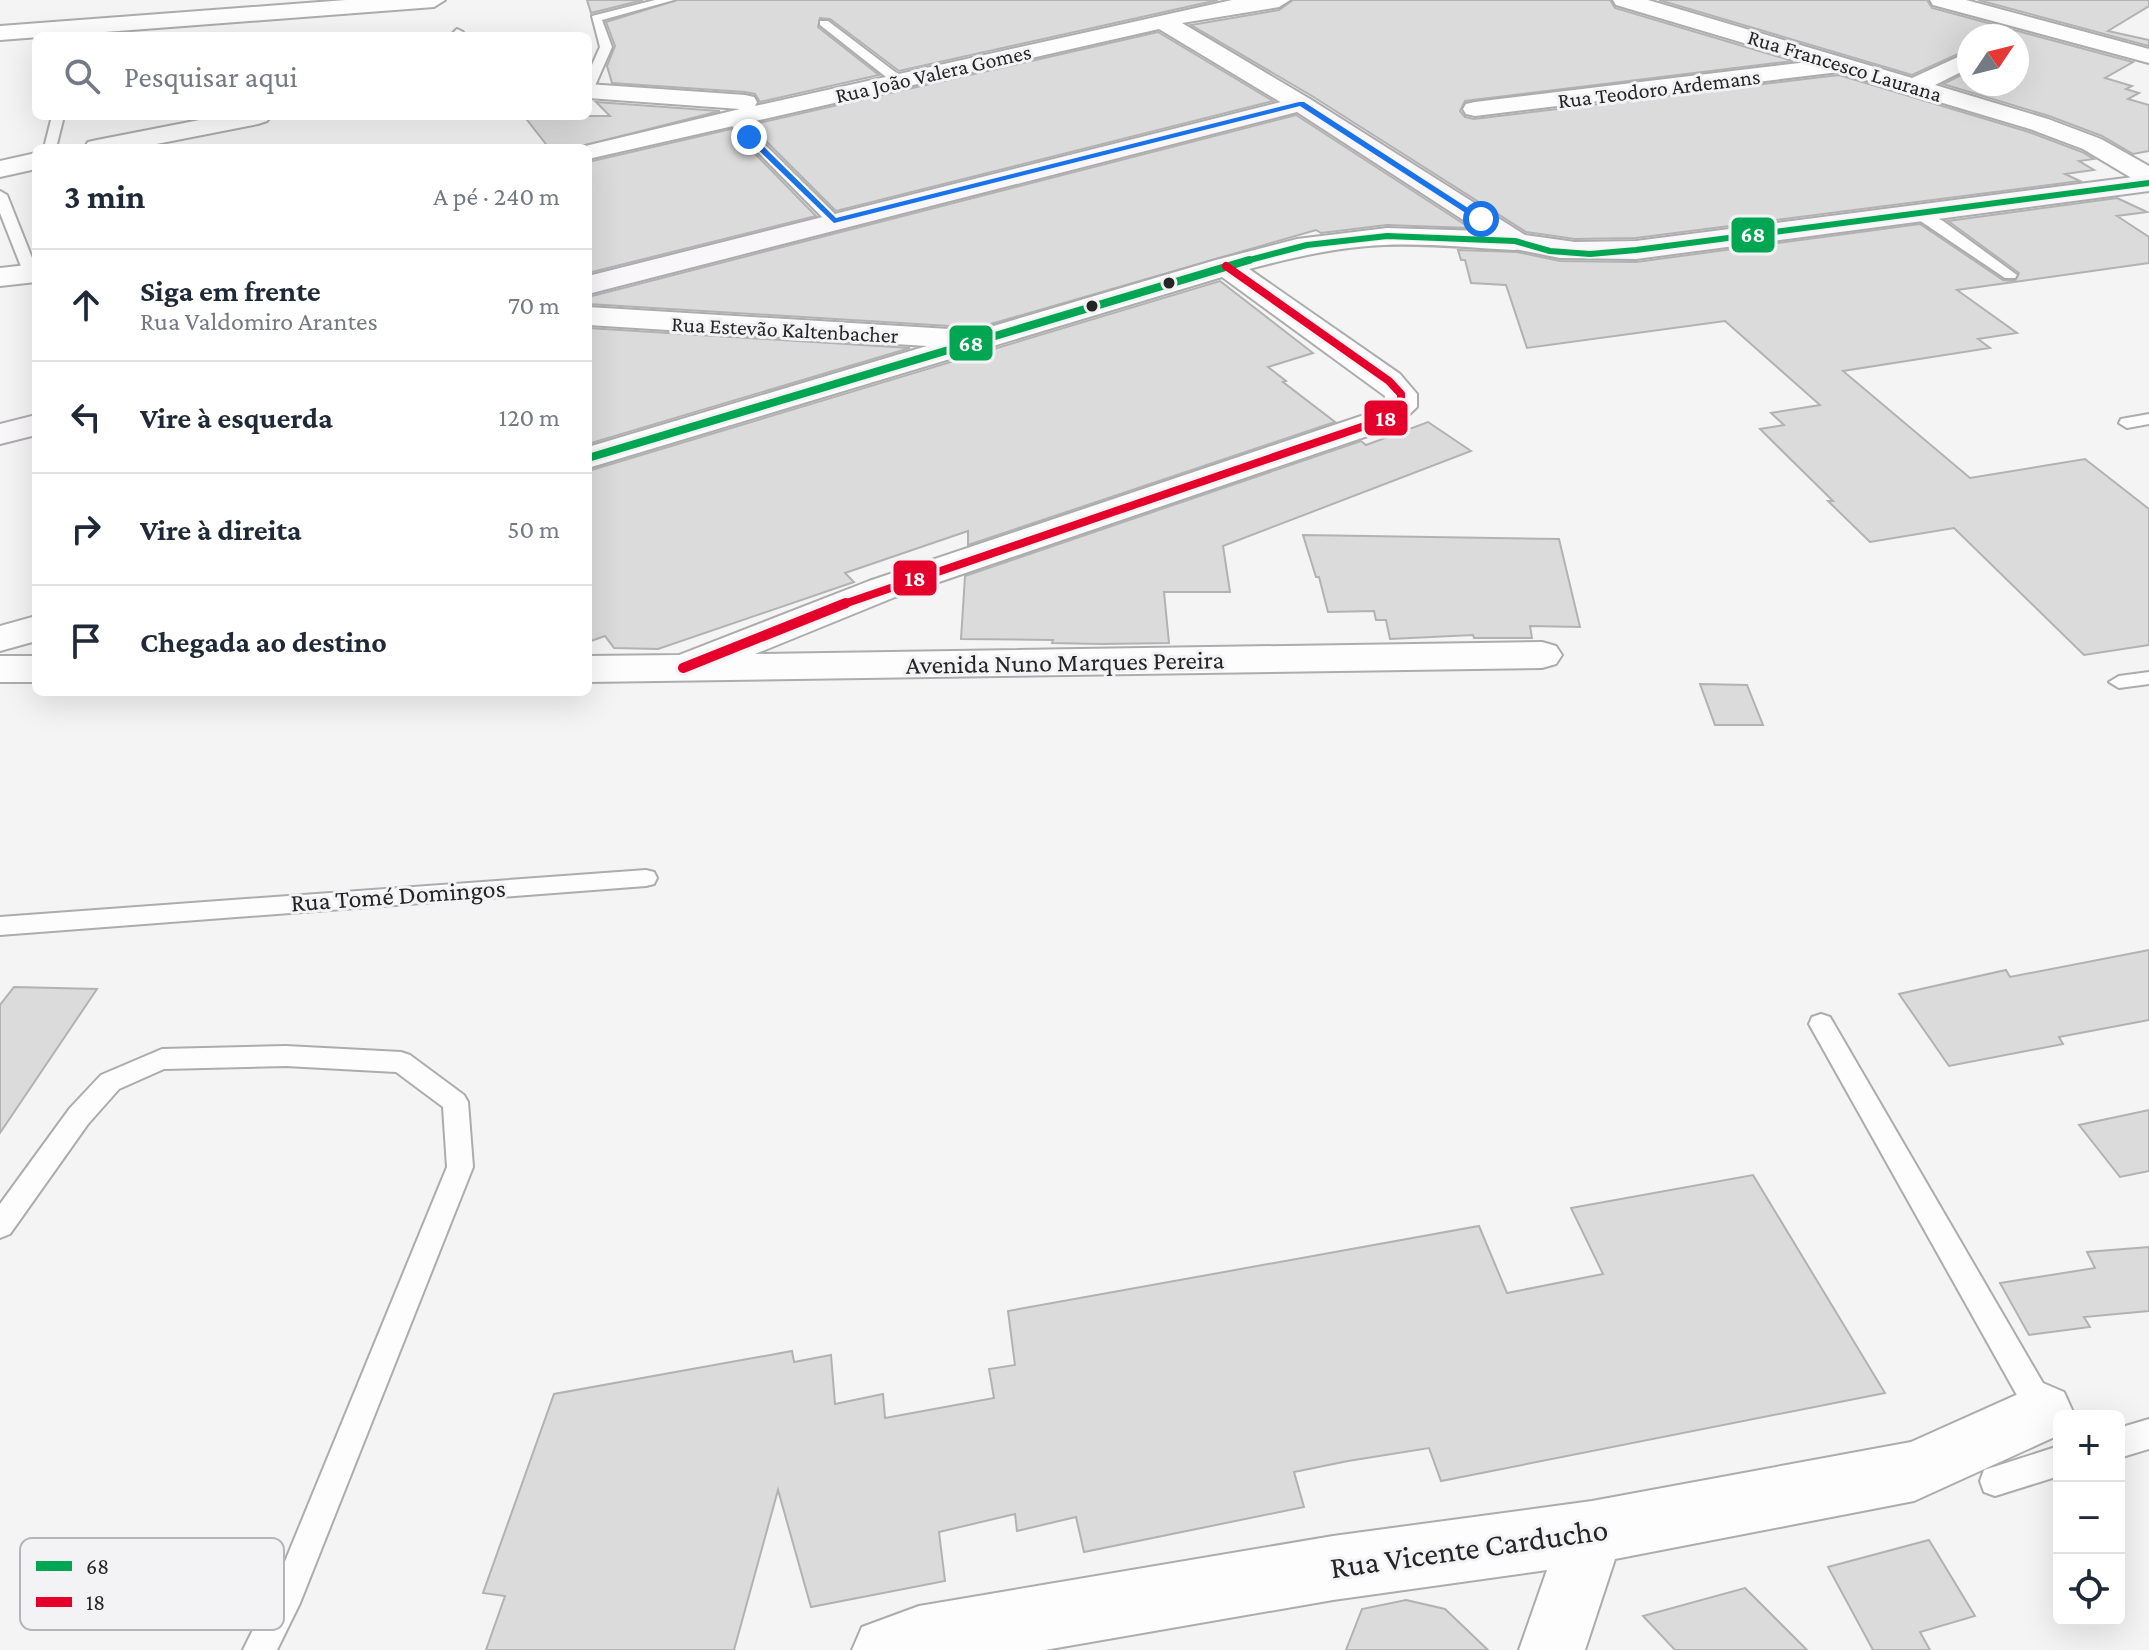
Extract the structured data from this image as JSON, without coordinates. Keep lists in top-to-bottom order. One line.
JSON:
{"streets":{"street":["Rua Francesco Laurana","Rua João Valera Gomes","Rua Teodoro Ardemans","Rua Estevão Kaltenbacher","Avenida Nuno Marques Pereira","Rua Vicente Carducho"],"lane":["Rua Tomé Domingos"]},"crossings":[["Rua Francesco Laurana","Rua Teodoro Ardemans"]],"lines":["transit line 68","transit line 18"],"legend":["68","18"],"north":"top right","page":{"search":"Pesquisar aqui","heading":["3 min","A pé · 240 m"],"list":[["Siga em frente","Rua Valdomiro Arantes","70 m"],["Vire à esquerda","120 m"],["Vire à direita","50 m"],"Chegada ao destino"],"map_buttons":["+","−"]}}
